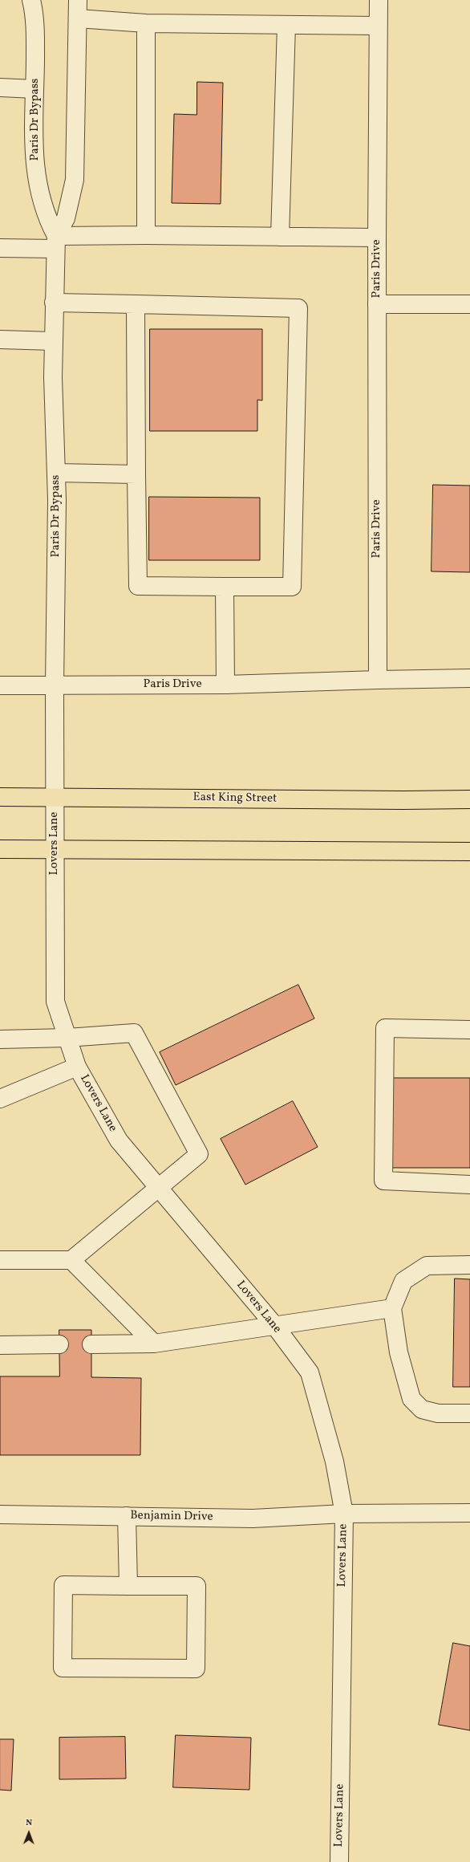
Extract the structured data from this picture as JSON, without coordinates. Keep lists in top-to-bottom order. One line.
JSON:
{"streets":{"main road":["East King Street"],"street":["Paris Dr Bypass","Paris Drive","Lovers Lane","Benjamin Drive"]},"crossings":[["Paris Dr Bypass","Paris Drive"],["Paris Dr Bypass","East King Street"],["Paris Dr Bypass","Lovers Lane"],["East King Street","Lovers Lane"],["Lovers Lane","Benjamin Drive"]],"north":"top"}
